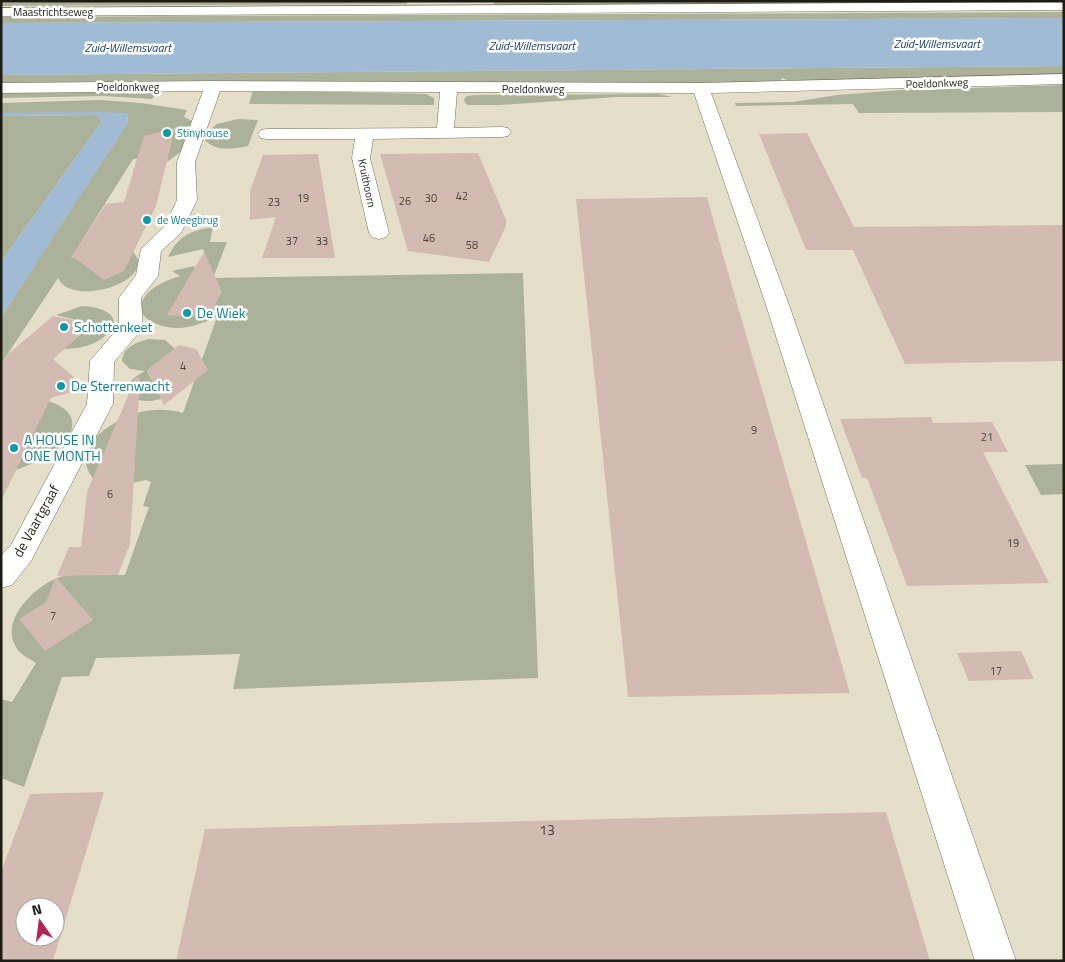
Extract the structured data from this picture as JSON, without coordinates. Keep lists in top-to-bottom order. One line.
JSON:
{"streets":{"street":["Maastrichtseweg","Poeldonkweg","Kruithoorn","de Vaartgraaf"]},"crossings":[["Poeldonkweg","de Vaartgraaf"]],"water":["Zuid-Willemsvaart"],"places":["Stinyhouse","de Weegbrug","De Wiek","Schottenkeet","De Sterrenwacht","A HOUSE IN ONE MONTH"],"house_numbers":["42","19","30","26","23","46","37","33","58","4","9","21","6","19","7","17","13"],"north":"top"}
